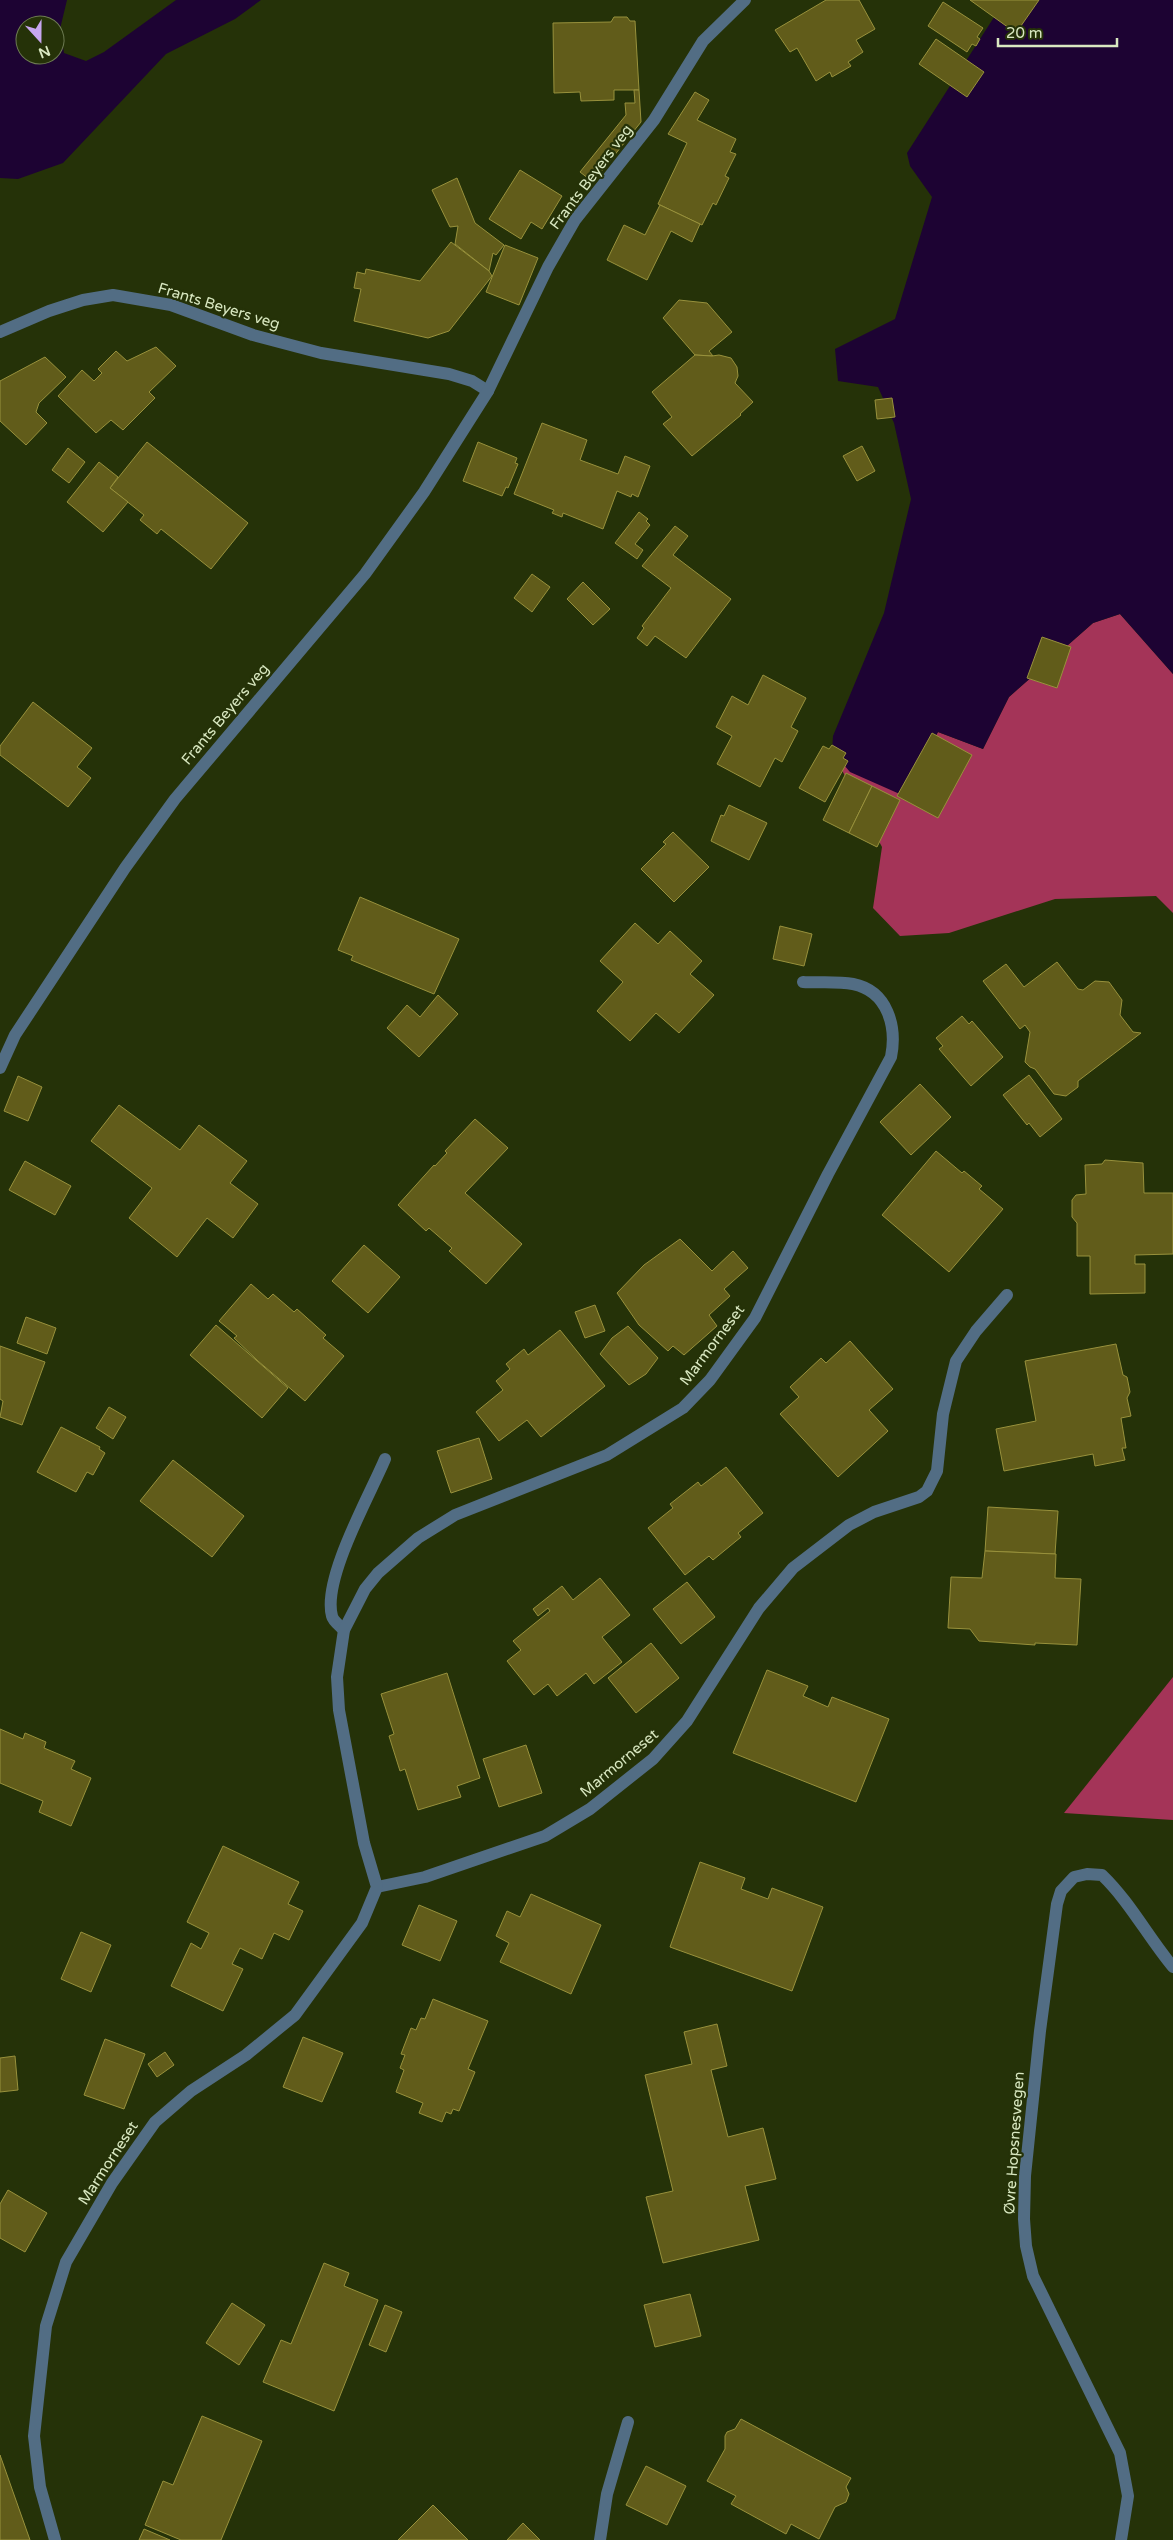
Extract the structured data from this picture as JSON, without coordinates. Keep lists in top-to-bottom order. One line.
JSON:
{"streets":{"street":["Frants Beyers veg","Marmorneset","Øvre Hopsnesvegen"]},"scale_bar":"20 m","north":"bottom"}
